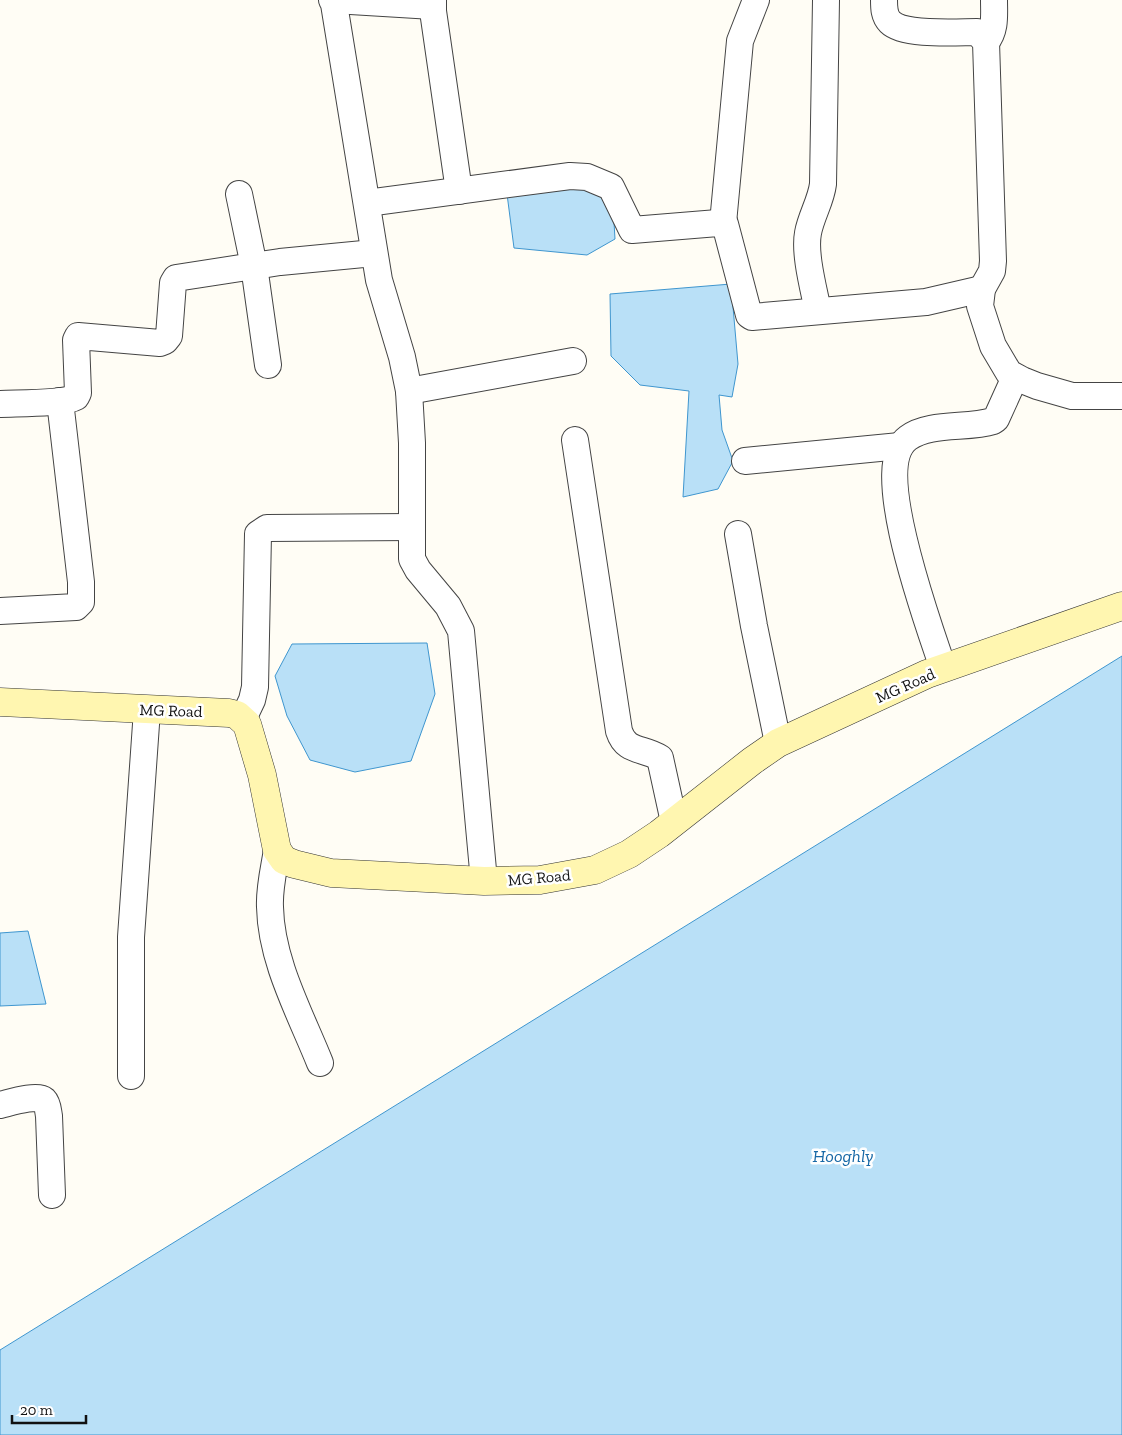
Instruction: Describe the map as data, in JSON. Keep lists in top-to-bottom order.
{
  "streets": {
    "street": ["MG Road"]
  },
  "water": ["Hooghly"],
  "scale_bar": "20 m"
}
